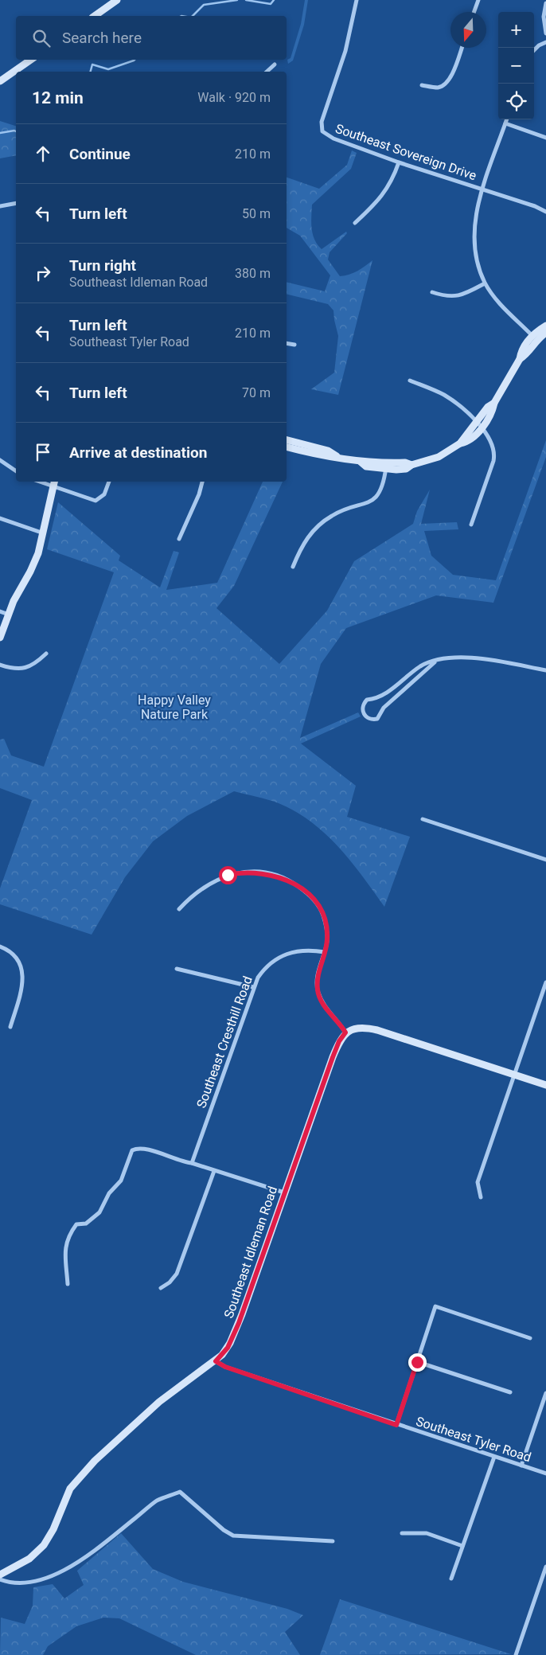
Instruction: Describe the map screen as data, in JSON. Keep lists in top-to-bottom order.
{
  "streets": {
    "main road": ["Southeast Idleman Road"],
    "street": ["Southeast Sovereign Drive", "Southeast Cresthill Road", "Southeast Tyler Road"]
  },
  "crossings": [
    ["Southeast Idleman Road", "Southeast Tyler Road"]
  ],
  "parks": ["Happy Valley Nature Park"],
  "north": "bottom",
  "page": {
    "map_buttons": ["+", "−"],
    "search": "Search here",
    "heading": ["12 min", "Walk · 920 m"],
    "list": [
      ["Continue", "210 m"],
      ["Turn left", "50 m"],
      ["Turn right", "Southeast Idleman Road", "380 m"],
      ["Turn left", "Southeast Tyler Road", "210 m"],
      ["Turn left", "70 m"],
      "Arrive at destination"
    ]
  }
}
